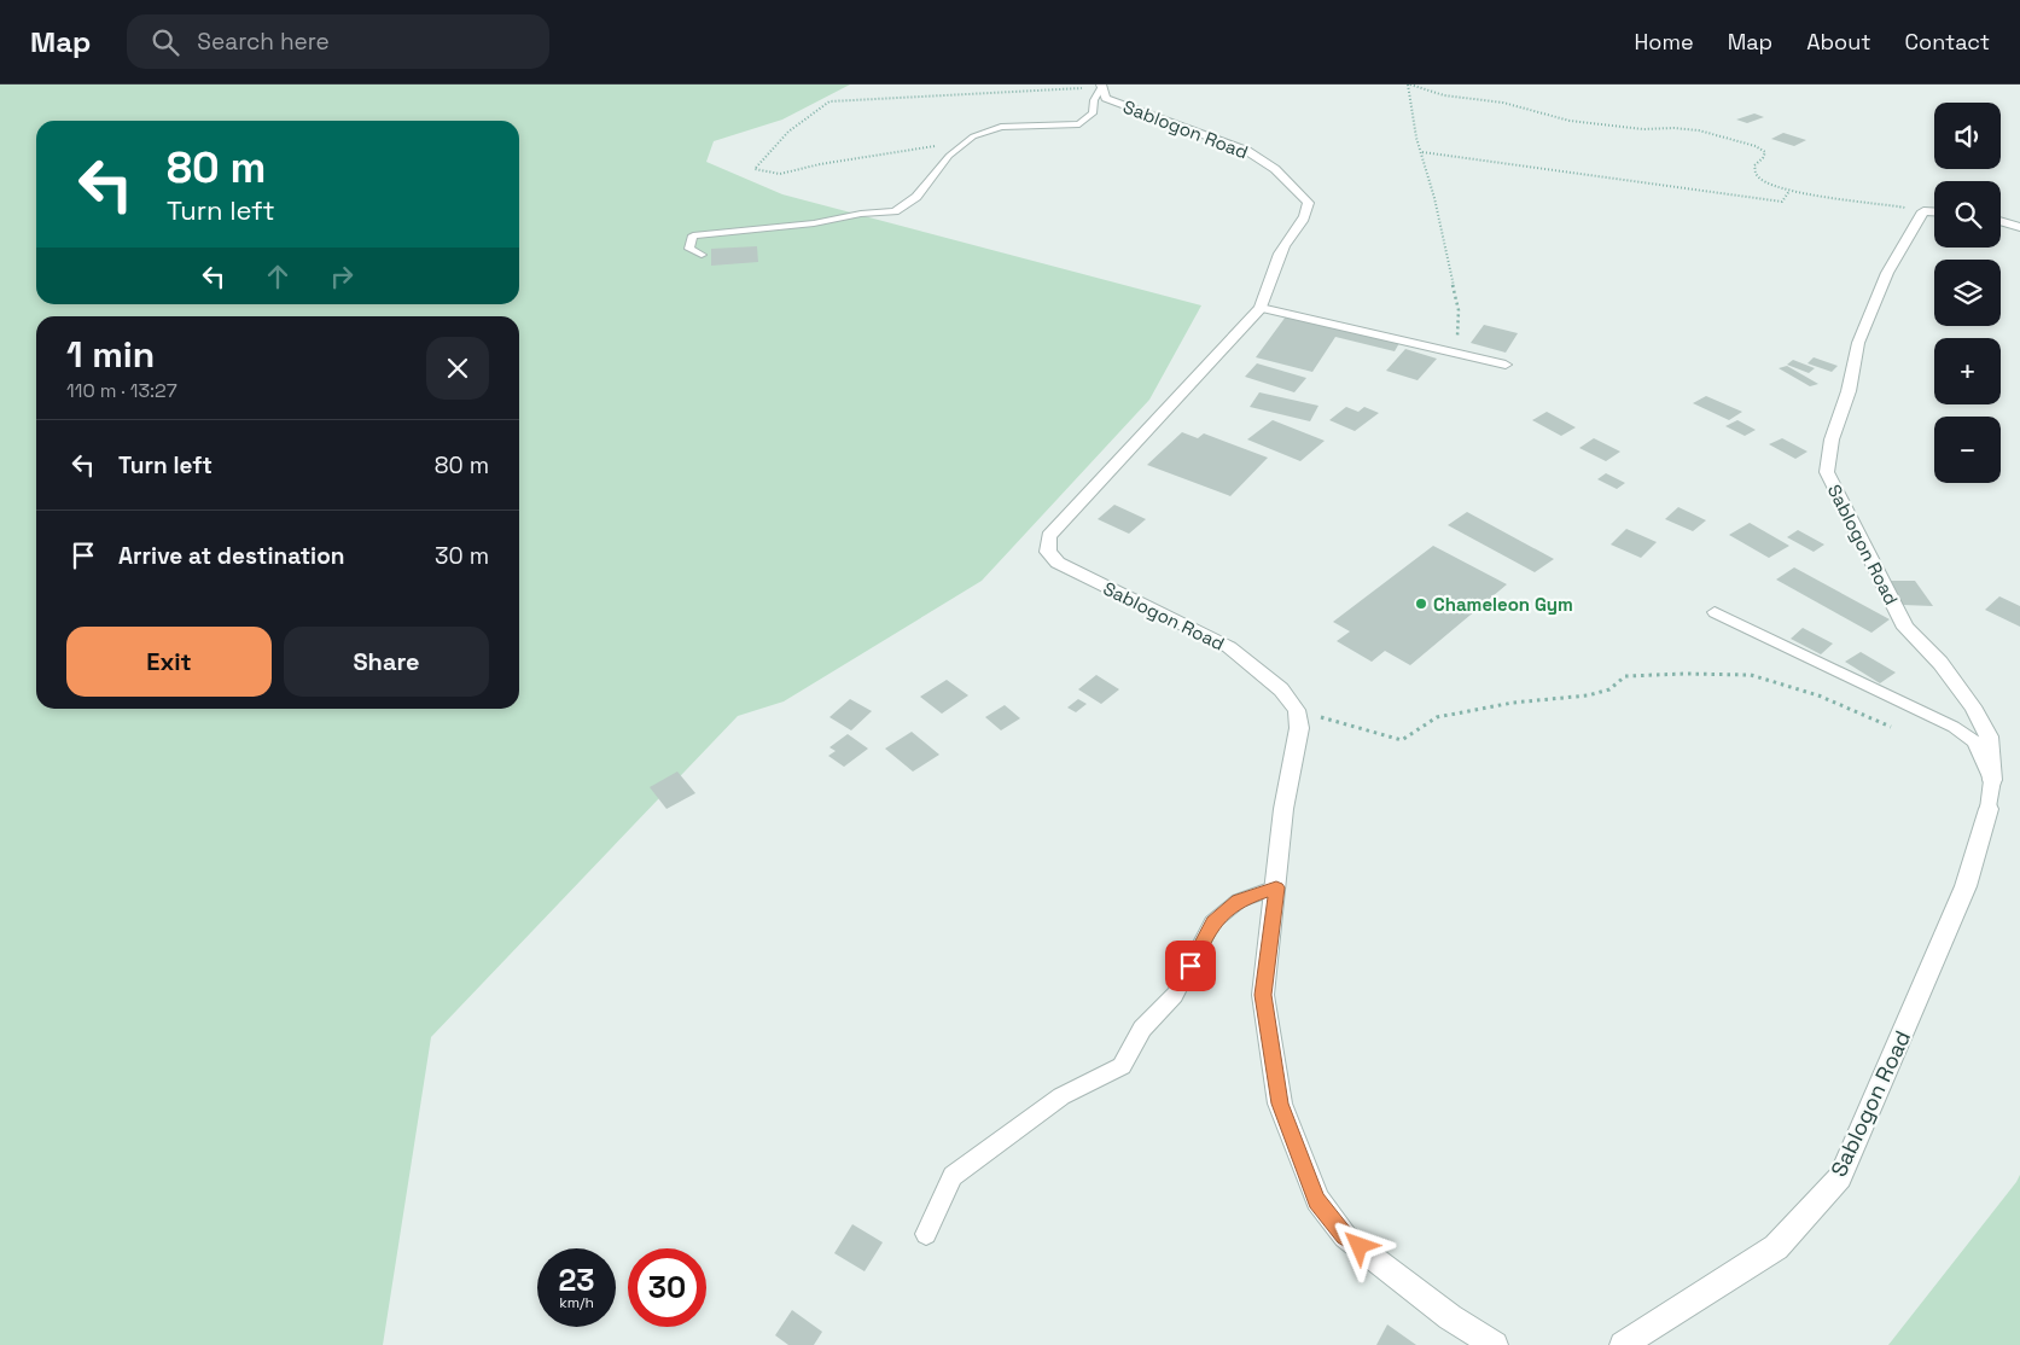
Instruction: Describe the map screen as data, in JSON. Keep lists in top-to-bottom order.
{
  "streets": {
    "street": ["Sablogon Road"]
  },
  "places": ["Chameleon Gym"],
  "page": {
    "header": "Map",
    "search": "Search here",
    "nav": [
      "Home",
      "Map",
      "About",
      "Contact"
    ],
    "map_buttons": ["+", "−"],
    "turn": ["80 m", "Turn left"],
    "heading": ["1 min", "110 m · 13:27"],
    "list": [
      {
        "name": "Turn left",
        "value": "80 m"
      },
      {
        "name": "Arrive at destination",
        "value": "30 m"
      }
    ],
    "buttons": ["Exit", "Share"],
    "speed": "23 km/h",
    "limit": "30"
  }
}
